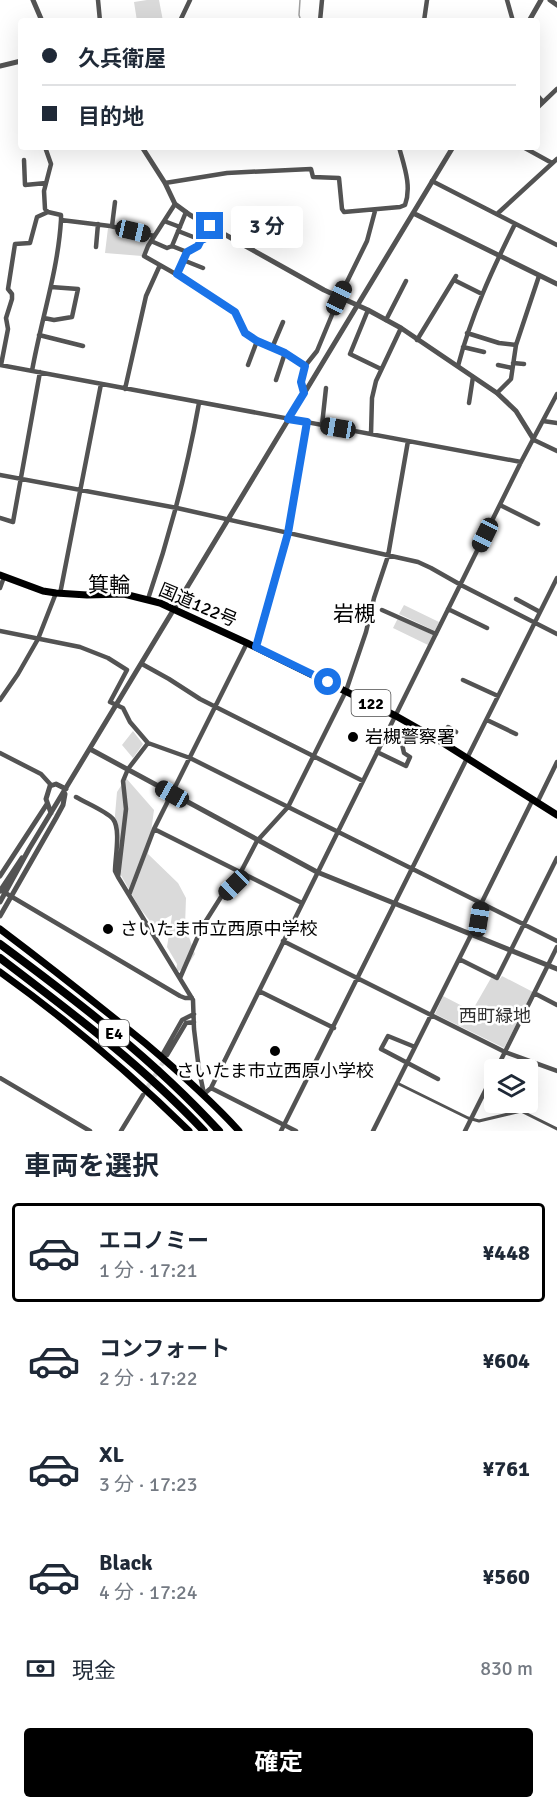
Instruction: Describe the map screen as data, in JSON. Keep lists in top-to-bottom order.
{
  "streets": {
    "highway": ["国道122号", "122", "E4"]
  },
  "districts": ["箕輪", "岩槻"],
  "parks": ["西町緑地"],
  "places": ["岩槻警察署", "さいたま市立西原中学校", "さいたま市立西原小学校"],
  "page": {
    "banner": ["久兵衛屋", "目的地"],
    "bubble": "3 分",
    "heading": "車両を選択",
    "list": [
      {
        "name": "エコノミー",
        "note": "1 分 · 17:21",
        "value": "¥448"
      },
      {
        "name": "コンフォート",
        "note": "2 分 · 17:22",
        "value": "¥604"
      },
      {
        "name": "XL",
        "note": "3 分 · 17:23",
        "value": "¥761"
      },
      {
        "name": "Black",
        "note": "4 分 · 17:24",
        "value": "¥560"
      }
    ],
    "pay": ["現金", "830 m"],
    "buttons": "確定"
  }
}
